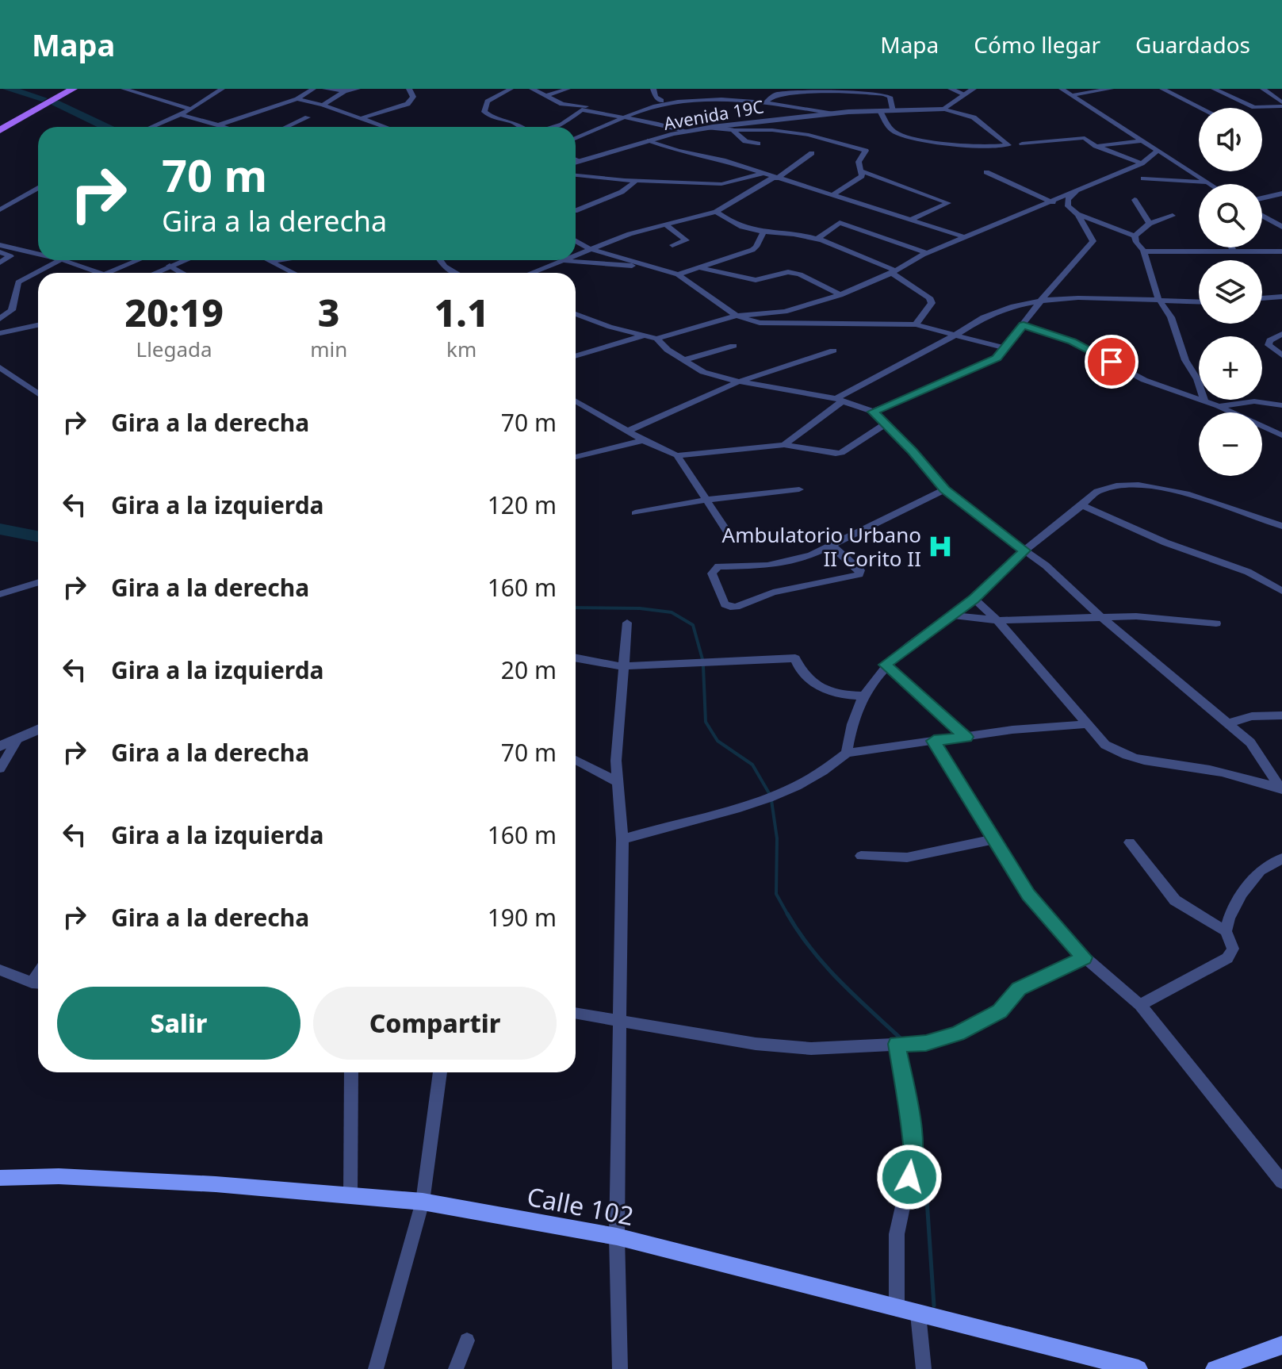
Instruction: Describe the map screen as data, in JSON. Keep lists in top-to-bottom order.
{
  "streets": {
    "main road": ["Calle 102"],
    "street": ["Avenida 19C"]
  },
  "places": {
    "hospital": ["Ambulatorio Urbano II Corito II"]
  },
  "page": {
    "header": "Mapa",
    "nav": ["Mapa", "Cómo llegar", "Guardados"],
    "map_buttons": ["+", "−"],
    "turn": ["70 m", "Gira a la derecha"],
    "eta": [
      "20:19",
      "Llegada",
      "3",
      "min",
      "1.1",
      "km"
    ],
    "list": [
      {
        "name": "Gira a la derecha",
        "value": "70 m"
      },
      {
        "name": "Gira a la izquierda",
        "value": "120 m"
      },
      {
        "name": "Gira a la derecha",
        "value": "160 m"
      },
      {
        "name": "Gira a la izquierda",
        "value": "20 m"
      },
      {
        "name": "Gira a la derecha",
        "value": "70 m"
      },
      {
        "name": "Gira a la izquierda",
        "value": "160 m"
      },
      {
        "name": "Gira a la derecha",
        "value": "190 m"
      }
    ],
    "buttons": ["Salir", "Compartir"]
  }
}
